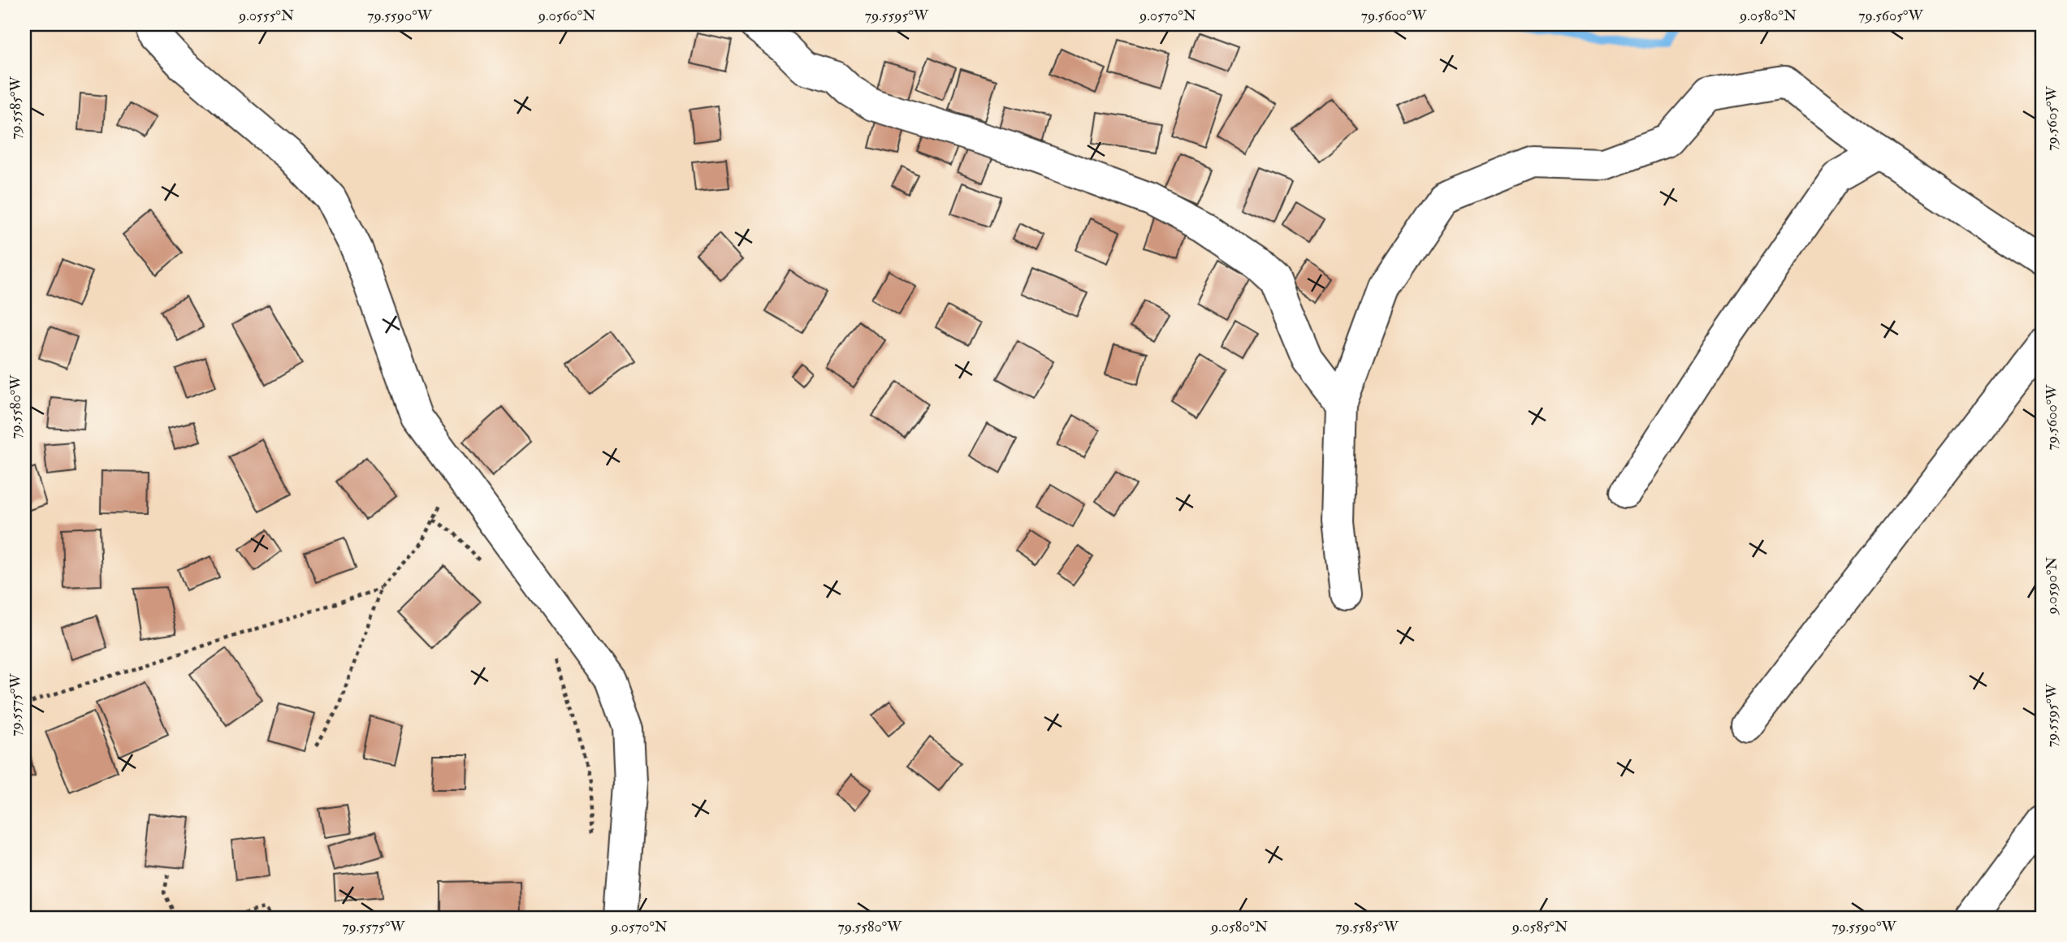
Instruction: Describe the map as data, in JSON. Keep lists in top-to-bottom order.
{
  "coordinates": [
    "9.0555°N",
    "79.5590°W",
    "9.0560°N",
    "79.5595°W",
    "9.0570°N",
    "79.5600°W",
    "9.0580°N",
    "79.5605°W",
    "79.5585°W",
    "79.5580°W",
    "9.0590°N",
    "79.5575°W",
    "9.0585°N"
  ]
}
